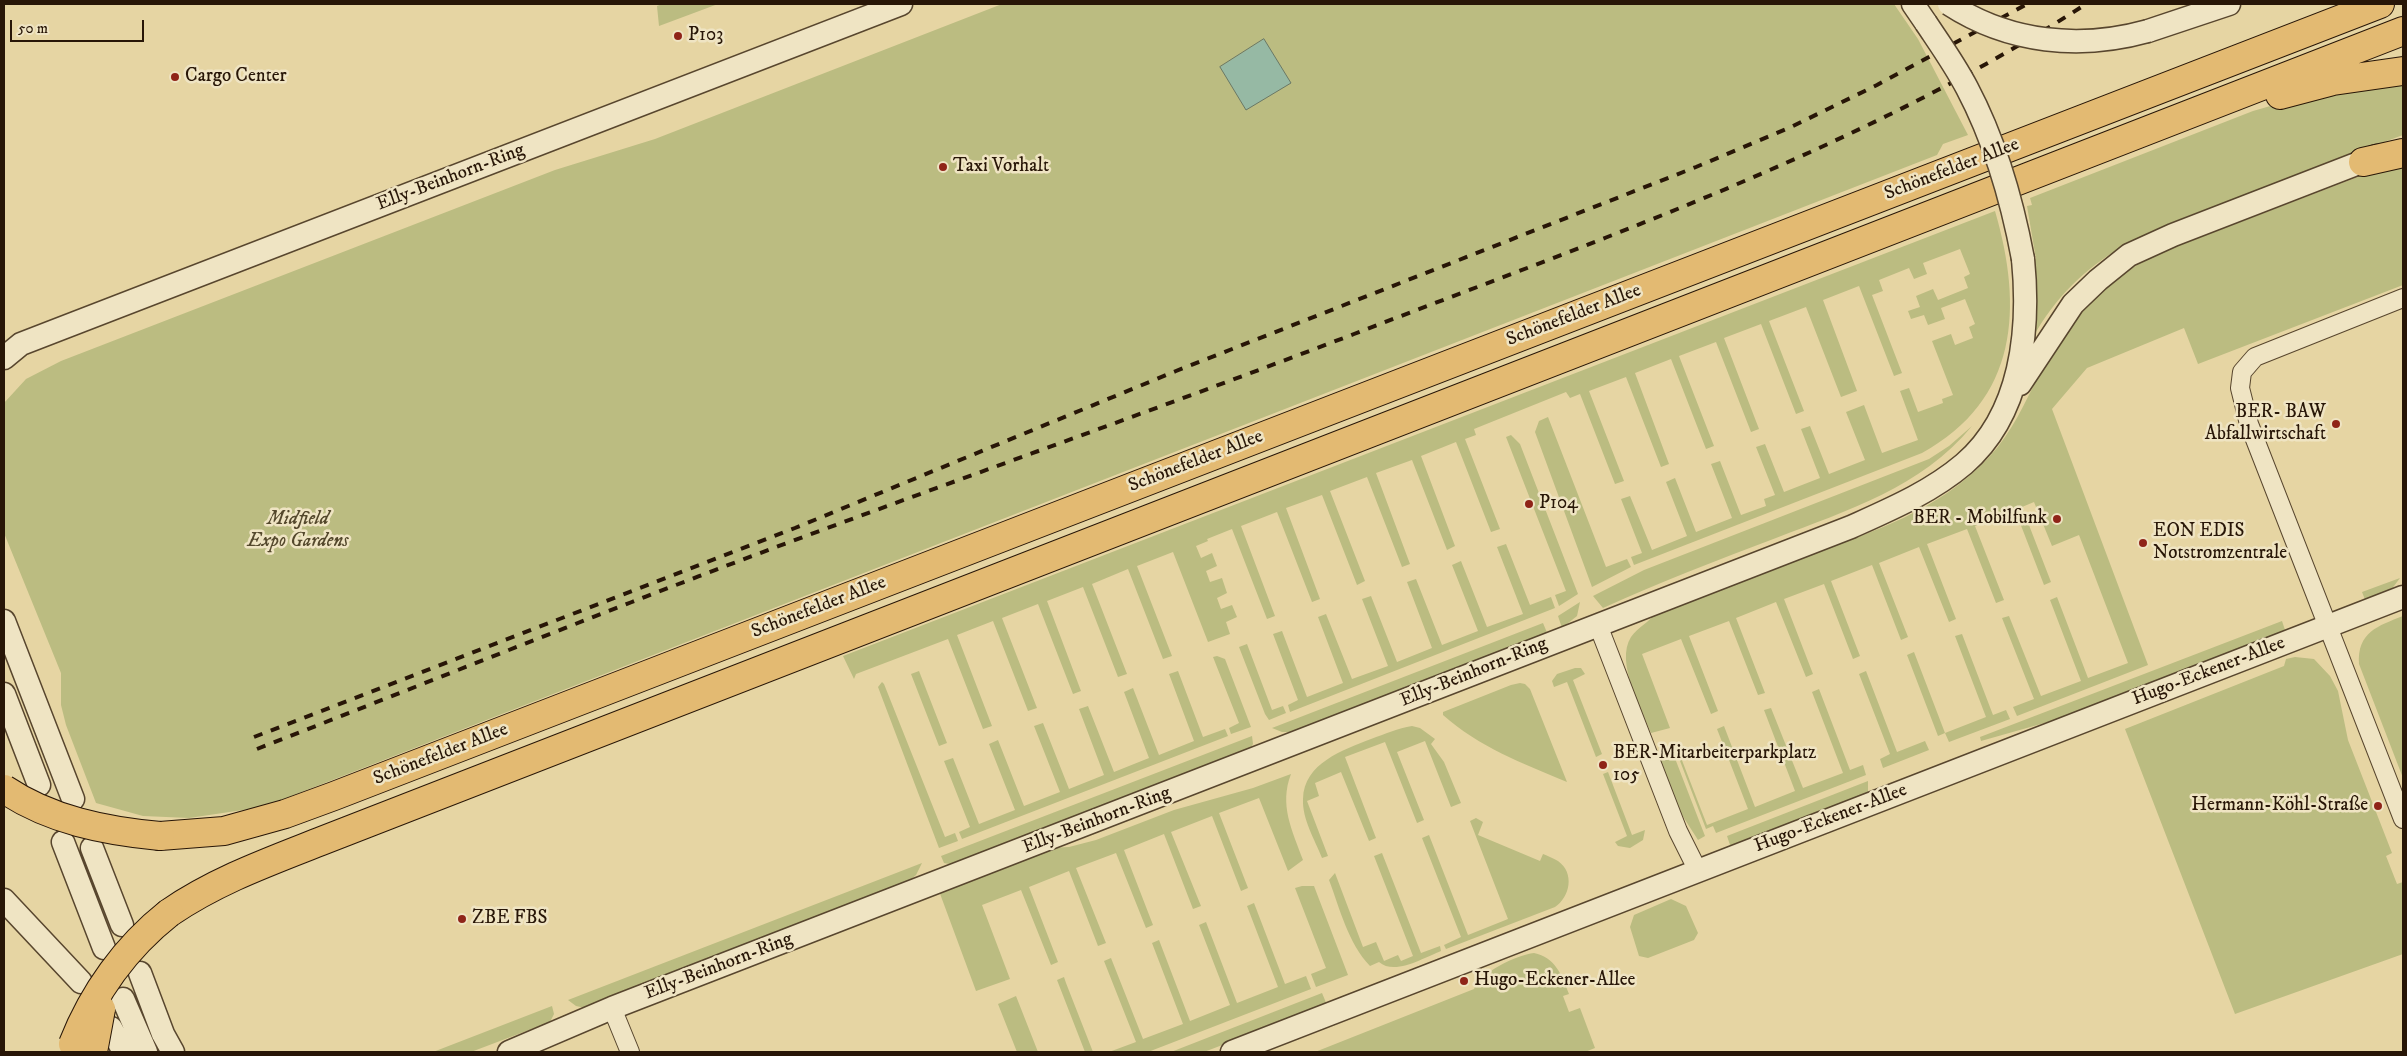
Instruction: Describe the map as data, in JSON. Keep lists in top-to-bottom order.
{
  "streets": {
    "highway": ["Schönefelder Allee"],
    "street": ["Elly-Beinhorn-Ring", "Hugo-Eckener-Allee"]
  },
  "parks": ["Midfield Expo Gardens"],
  "places": [
    "P103",
    "Cargo Center",
    "Taxi Vorhalt",
    "BER- BAW Abfallwirtschaft",
    "P104",
    "BER - Mobilfunk",
    "EON EDIS Notstromzentrale",
    "BER-Mitarbeiterparkplatz 105",
    "Hermann-Köhl-Straße",
    "ZBE FBS",
    "Hugo-Eckener-Allee"
  ],
  "scale_bar": "50 m"
}
